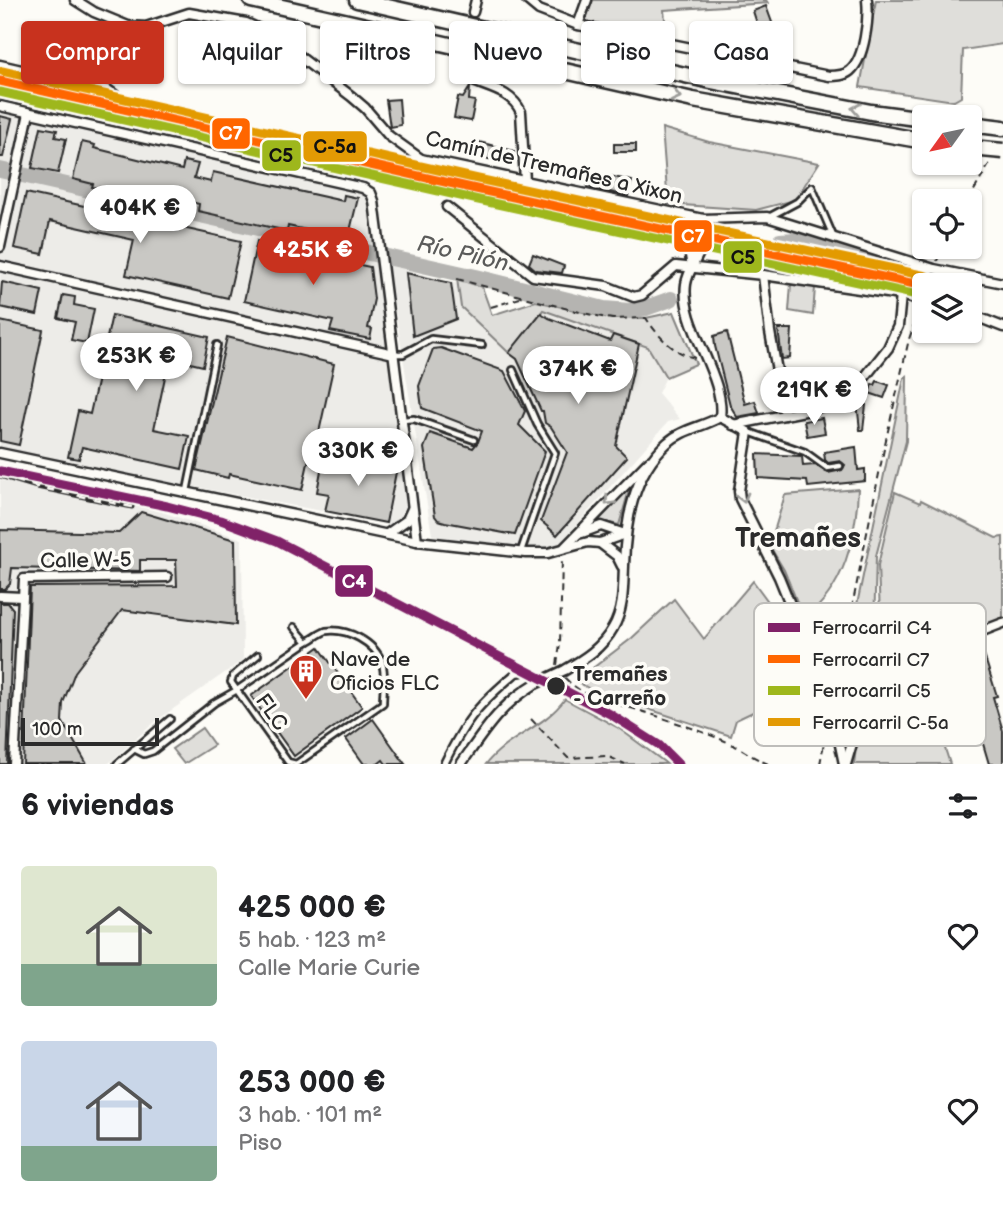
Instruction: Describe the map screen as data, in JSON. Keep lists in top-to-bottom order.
{
  "streets": {
    "street": ["Camín de Tremañes a Xixon", "Calle W-5"],
    "lane": ["FLC"]
  },
  "districts": ["Tremañes"],
  "water": ["Río Pilón"],
  "places": {
    "other": ["Tremañes - Carreño"],
    "building": ["Nave de Oficios FLC"]
  },
  "lines": [
    "rail line C-5a",
    "rail line C7",
    "rail line C5",
    "rail line C4"
  ],
  "legend": [
    "Ferrocarril C4",
    "Ferrocarril C7",
    "Ferrocarril C5",
    "Ferrocarril C-5a"
  ],
  "scale_bar": "100 m",
  "north": "bottom left",
  "page": {
    "chip": [
      "Comprar",
      "Alquilar",
      "Filtros",
      "Nuevo",
      "Piso",
      "Casa"
    ],
    "price": [
      "404K €",
      "425K €",
      "253K €",
      "374K €",
      "219K €",
      "330K €"
    ],
    "scale": "100 m",
    "heading": "6 viviendas",
    "list": [
      {
        "name": "425 000 €",
        "note": "5 hab. · 123 m² · Calle Marie Curie"
      },
      {
        "name": "253 000 €",
        "note": "3 hab. · 101 m² · Piso"
      }
    ]
  }
}
